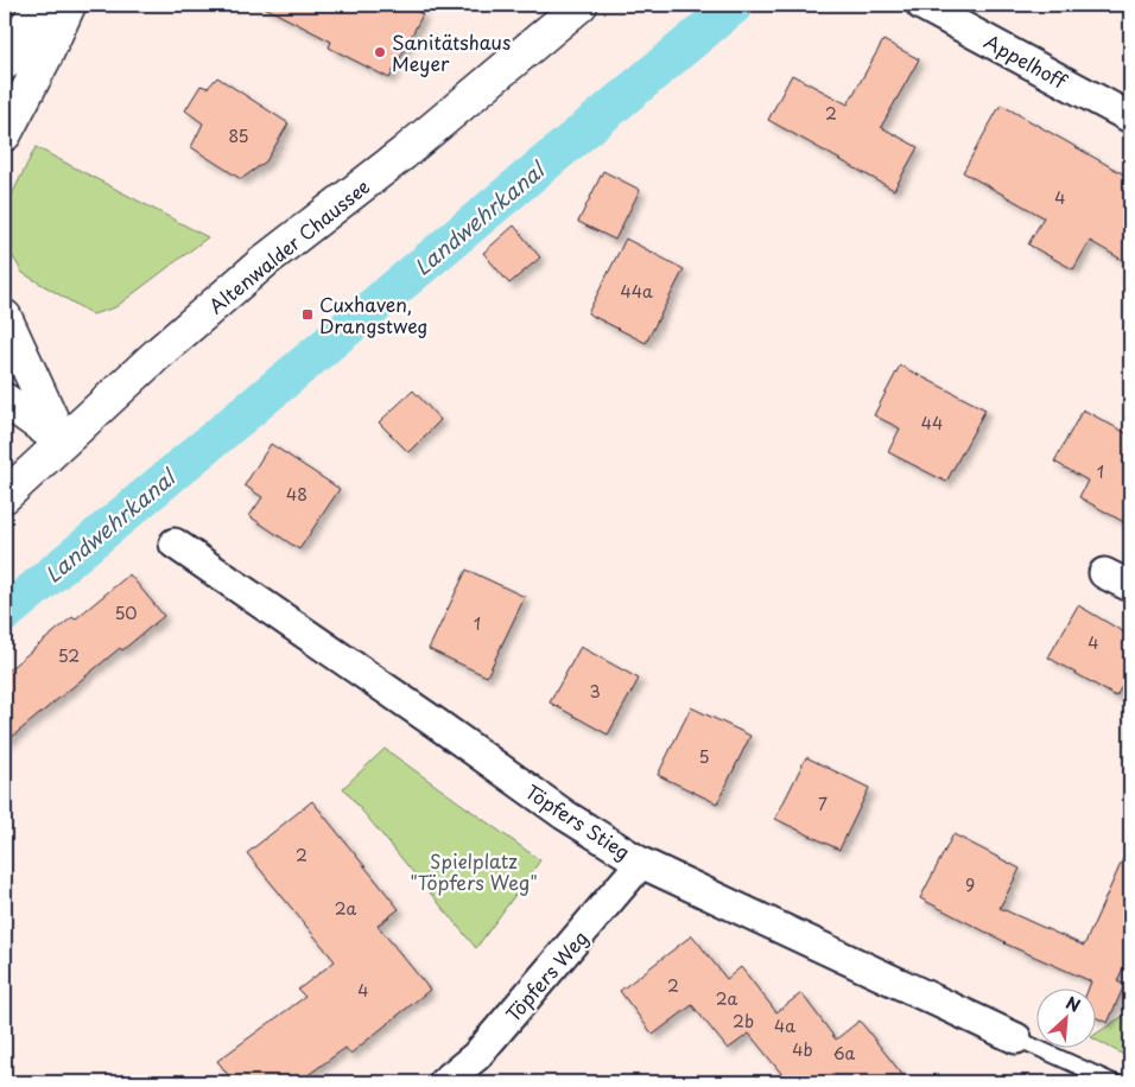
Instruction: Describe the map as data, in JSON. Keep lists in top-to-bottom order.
{
  "streets": {
    "main road": ["Altenwalder Chaussee"],
    "street": ["Appelhoff", "Töpfers Stieg", "Töpfers Weg"]
  },
  "crossings": [
    ["Töpfers Stieg", "Töpfers Weg"]
  ],
  "water": ["Landwehrkanal"],
  "parks": ["Spielplatz \"Töpfers Weg\""],
  "places": {
    "other": ["Sanitätshaus Meyer"],
    "transit": ["Cuxhaven, Drangstweg"]
  },
  "house_numbers": [
    "2",
    "85",
    "4",
    "44a",
    "44",
    "1",
    "48",
    "50",
    "1",
    "4",
    "52",
    "3",
    "5",
    "7",
    "2",
    "9",
    "2a",
    "2",
    "4",
    "2a",
    "2b",
    "4a",
    "4b",
    "6a"
  ],
  "north": "top right"
}
